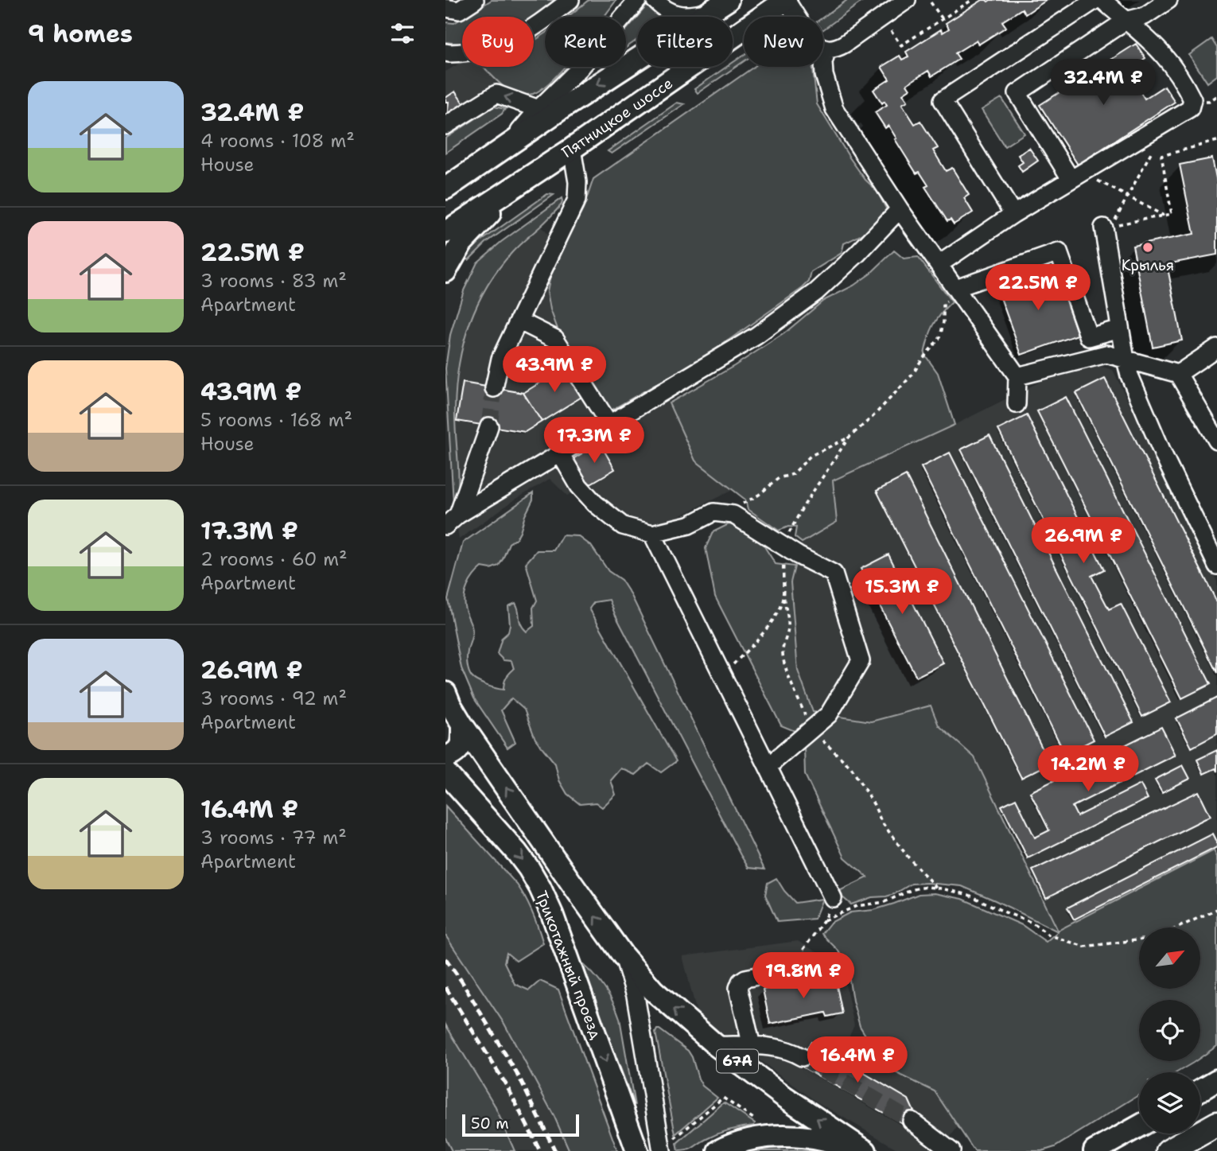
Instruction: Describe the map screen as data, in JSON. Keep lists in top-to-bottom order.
{
  "streets": {
    "main road": ["Пятницкое шоссе", "Трикотажный проезд", "67A"]
  },
  "places": ["Крылья"],
  "scale_bar": "50 m",
  "north": "top right",
  "page": {
    "heading": "9 homes",
    "chip": [
      "Buy",
      "Rent",
      "Filters",
      "New"
    ],
    "price": [
      "32.4M ₽",
      "22.5M ₽",
      "43.9M ₽",
      "17.3M ₽",
      "26.9M ₽",
      "15.3M ₽",
      "14.2M ₽",
      "19.8M ₽",
      "16.4M ₽"
    ],
    "list": [
      {
        "name": "32.4M ₽",
        "note": "4 rooms · 108 m² · House"
      },
      {
        "name": "22.5M ₽",
        "note": "3 rooms · 83 m² · Apartment"
      },
      {
        "name": "43.9M ₽",
        "note": "5 rooms · 168 m² · House"
      },
      {
        "name": "17.3M ₽",
        "note": "2 rooms · 60 m² · Apartment"
      },
      {
        "name": "26.9M ₽",
        "note": "3 rooms · 92 m² · Apartment"
      },
      {
        "name": "16.4M ₽",
        "note": "3 rooms · 77 m² · Apartment"
      }
    ],
    "scale": "50 m"
  }
}
